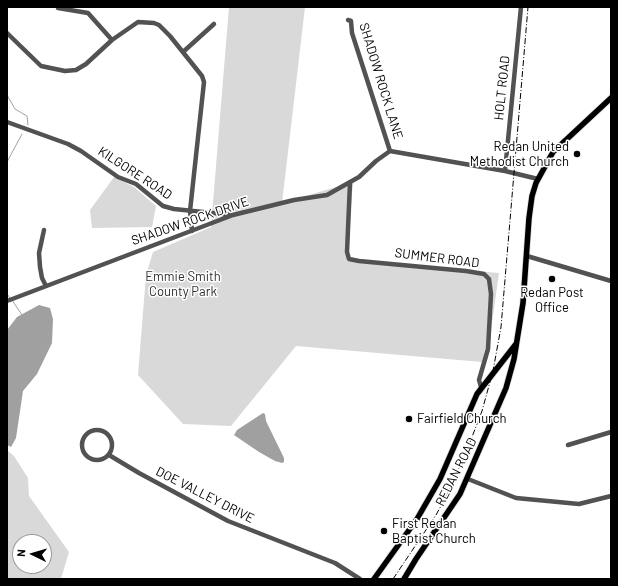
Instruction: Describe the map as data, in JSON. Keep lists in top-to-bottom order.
{
  "streets": {
    "main road": ["REDAN ROAD"],
    "street": [
      "SHADOW ROCK LANE",
      "HOLT ROAD",
      "KILGORE ROAD",
      "SHADOW ROCK DRIVE",
      "SUMMER ROAD",
      "DOE VALLEY DRIVE"
    ]
  },
  "crossings": [
    ["SHADOW ROCK LANE", "SHADOW ROCK DRIVE"],
    ["KILGORE ROAD", "SHADOW ROCK DRIVE"],
    ["SHADOW ROCK DRIVE", "SUMMER ROAD"]
  ],
  "parks": ["Emmie Smith County Park"],
  "places": [
    "Redan United Methodist Church",
    "Redan Post Office",
    "Fairfield Church",
    "First Redan Baptist Church"
  ],
  "north": "left"
}
